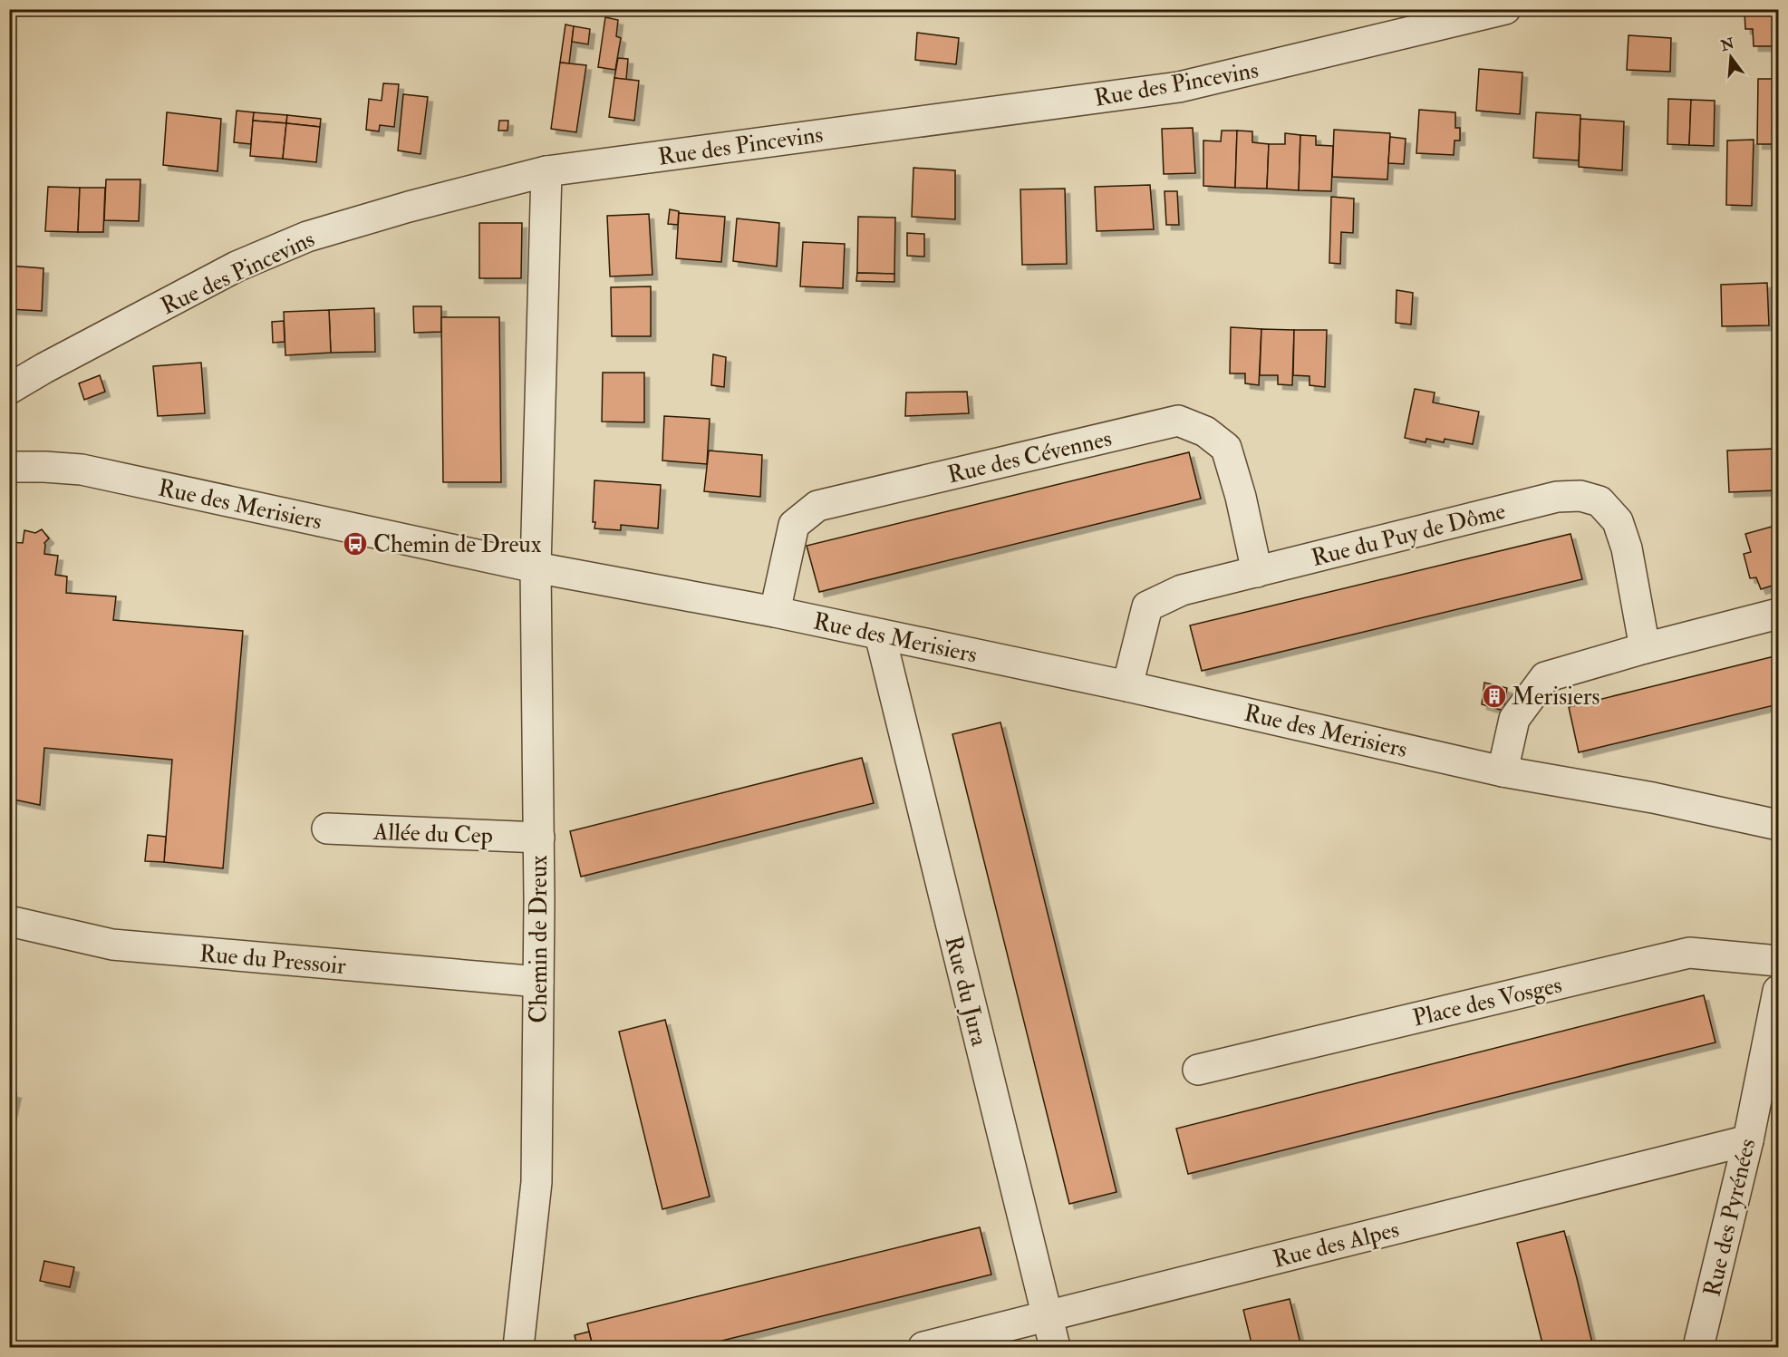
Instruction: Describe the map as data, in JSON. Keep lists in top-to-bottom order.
{
  "streets": {
    "street": [
      "Rue des Pincevins",
      "Rue des Cévennes",
      "Rue des Merisiers",
      "Rue du Puy de Dôme",
      "Allée du Cep",
      "Chemin de Dreux",
      "Rue du Pressoir",
      "Rue du Jura",
      "Place des Vosges",
      "Rue des Pyrénées",
      "Rue des Alpes"
    ]
  },
  "crossings": [
    ["Rue des Pincevins", "Chemin de Dreux"],
    ["Rue des Cévennes", "Rue des Merisiers"],
    ["Rue des Cévennes", "Rue du Puy de Dôme"],
    ["Rue des Merisiers", "Rue du Puy de Dôme"],
    ["Rue des Merisiers", "Chemin de Dreux"],
    ["Rue des Merisiers", "Rue du Jura"],
    ["Allée du Cep", "Chemin de Dreux"],
    ["Chemin de Dreux", "Rue du Pressoir"],
    ["Rue du Jura", "Rue des Alpes"],
    ["Rue des Pyrénées", "Rue des Alpes"]
  ],
  "places": {
    "bus stop": ["Chemin de Dreux"],
    "building": ["Merisiers"]
  },
  "north": "top"
}
